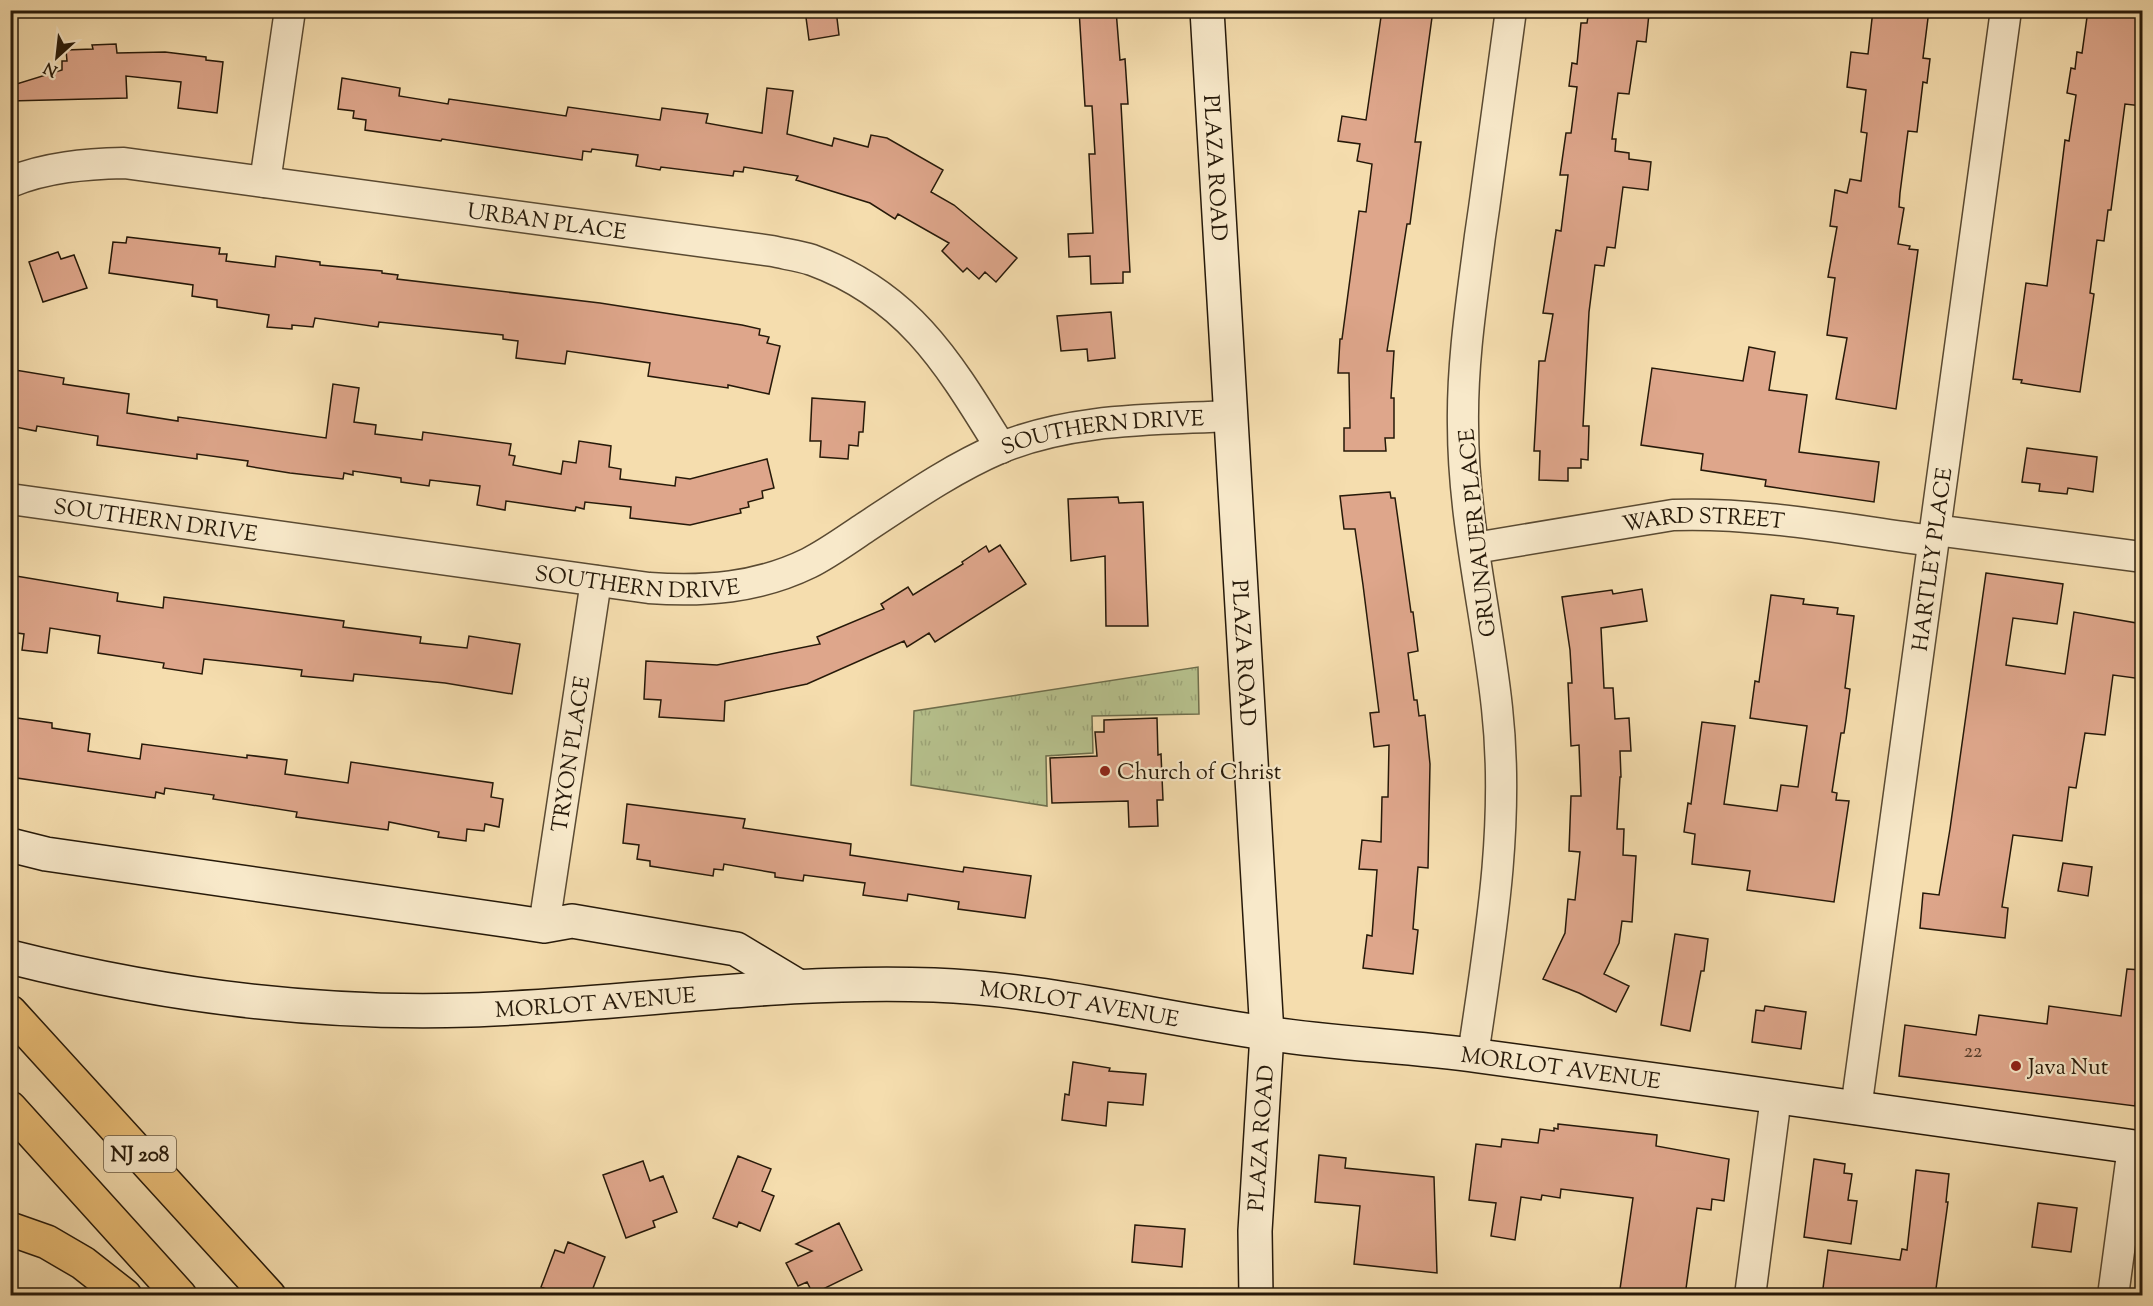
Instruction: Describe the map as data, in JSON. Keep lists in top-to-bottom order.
{
  "streets": {
    "highway": ["NJ 208"],
    "street": [
      "PLAZA ROAD",
      "URBAN PLACE",
      "SOUTHERN DRIVE",
      "WARD STREET",
      "GRUNAUER PLACE",
      "HARTLEY PLACE",
      "TRYON PLACE",
      "MORLOT AVENUE"
    ]
  },
  "crossings": [
    ["PLAZA ROAD", "SOUTHERN DRIVE"],
    ["PLAZA ROAD", "MORLOT AVENUE"],
    ["URBAN PLACE", "SOUTHERN DRIVE"],
    ["SOUTHERN DRIVE", "TRYON PLACE"],
    ["WARD STREET", "GRUNAUER PLACE"],
    ["WARD STREET", "HARTLEY PLACE"],
    ["GRUNAUER PLACE", "MORLOT AVENUE"],
    ["HARTLEY PLACE", "MORLOT AVENUE"]
  ],
  "places": ["Church of Christ", "Java Nut"],
  "house_numbers": ["22"],
  "north": "bottom left"
}
